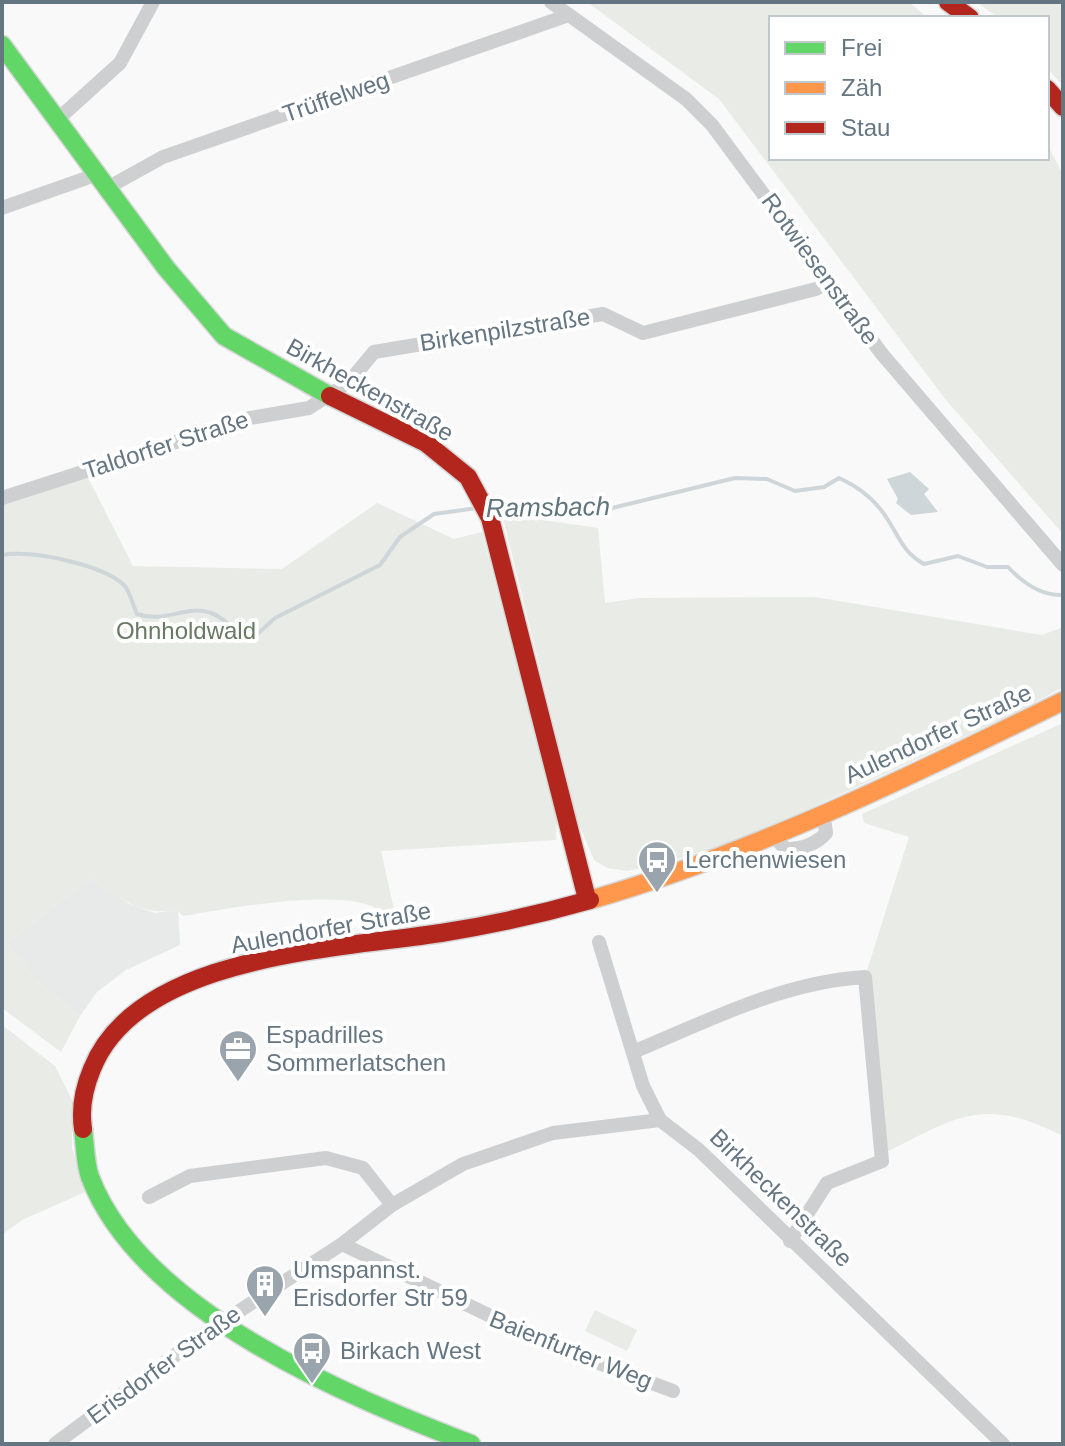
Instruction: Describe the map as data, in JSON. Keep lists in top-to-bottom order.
{
  "streets": {
    "main road": ["Birkheckenstraße", "Aulendorfer Straße"],
    "street": [
      "Trüffelweg",
      "Rotwiesenstraße",
      "Birkenpilzstraße",
      "Taldorfer Straße",
      "Baienfurter Weg",
      "Erisdorfer Straße"
    ]
  },
  "crossings": [
    ["Trüffelweg", "Rotwiesenstraße"],
    ["Trüffelweg", "Birkheckenstraße"],
    ["Rotwiesenstraße", "Birkenpilzstraße"],
    ["Birkenpilzstraße", "Birkheckenstraße"],
    ["Birkenpilzstraße", "Taldorfer Straße"],
    ["Birkheckenstraße", "Taldorfer Straße"],
    ["Birkheckenstraße", "Aulendorfer Straße"],
    ["Birkheckenstraße", "Erisdorfer Straße"],
    ["Aulendorfer Straße", "Erisdorfer Straße"],
    ["Baienfurter Weg", "Erisdorfer Straße"]
  ],
  "water": ["Ramsbach"],
  "parks": ["Ohnholdwald"],
  "places": {
    "bus stop": ["Lerchenwiesen", "Birkach West"],
    "office": ["Espadrilles Sommerlatschen"],
    "building": ["Umspannst. Erisdorfer Str 59"]
  },
  "legend": ["Frei", "Zäh", "Stau"]
}
